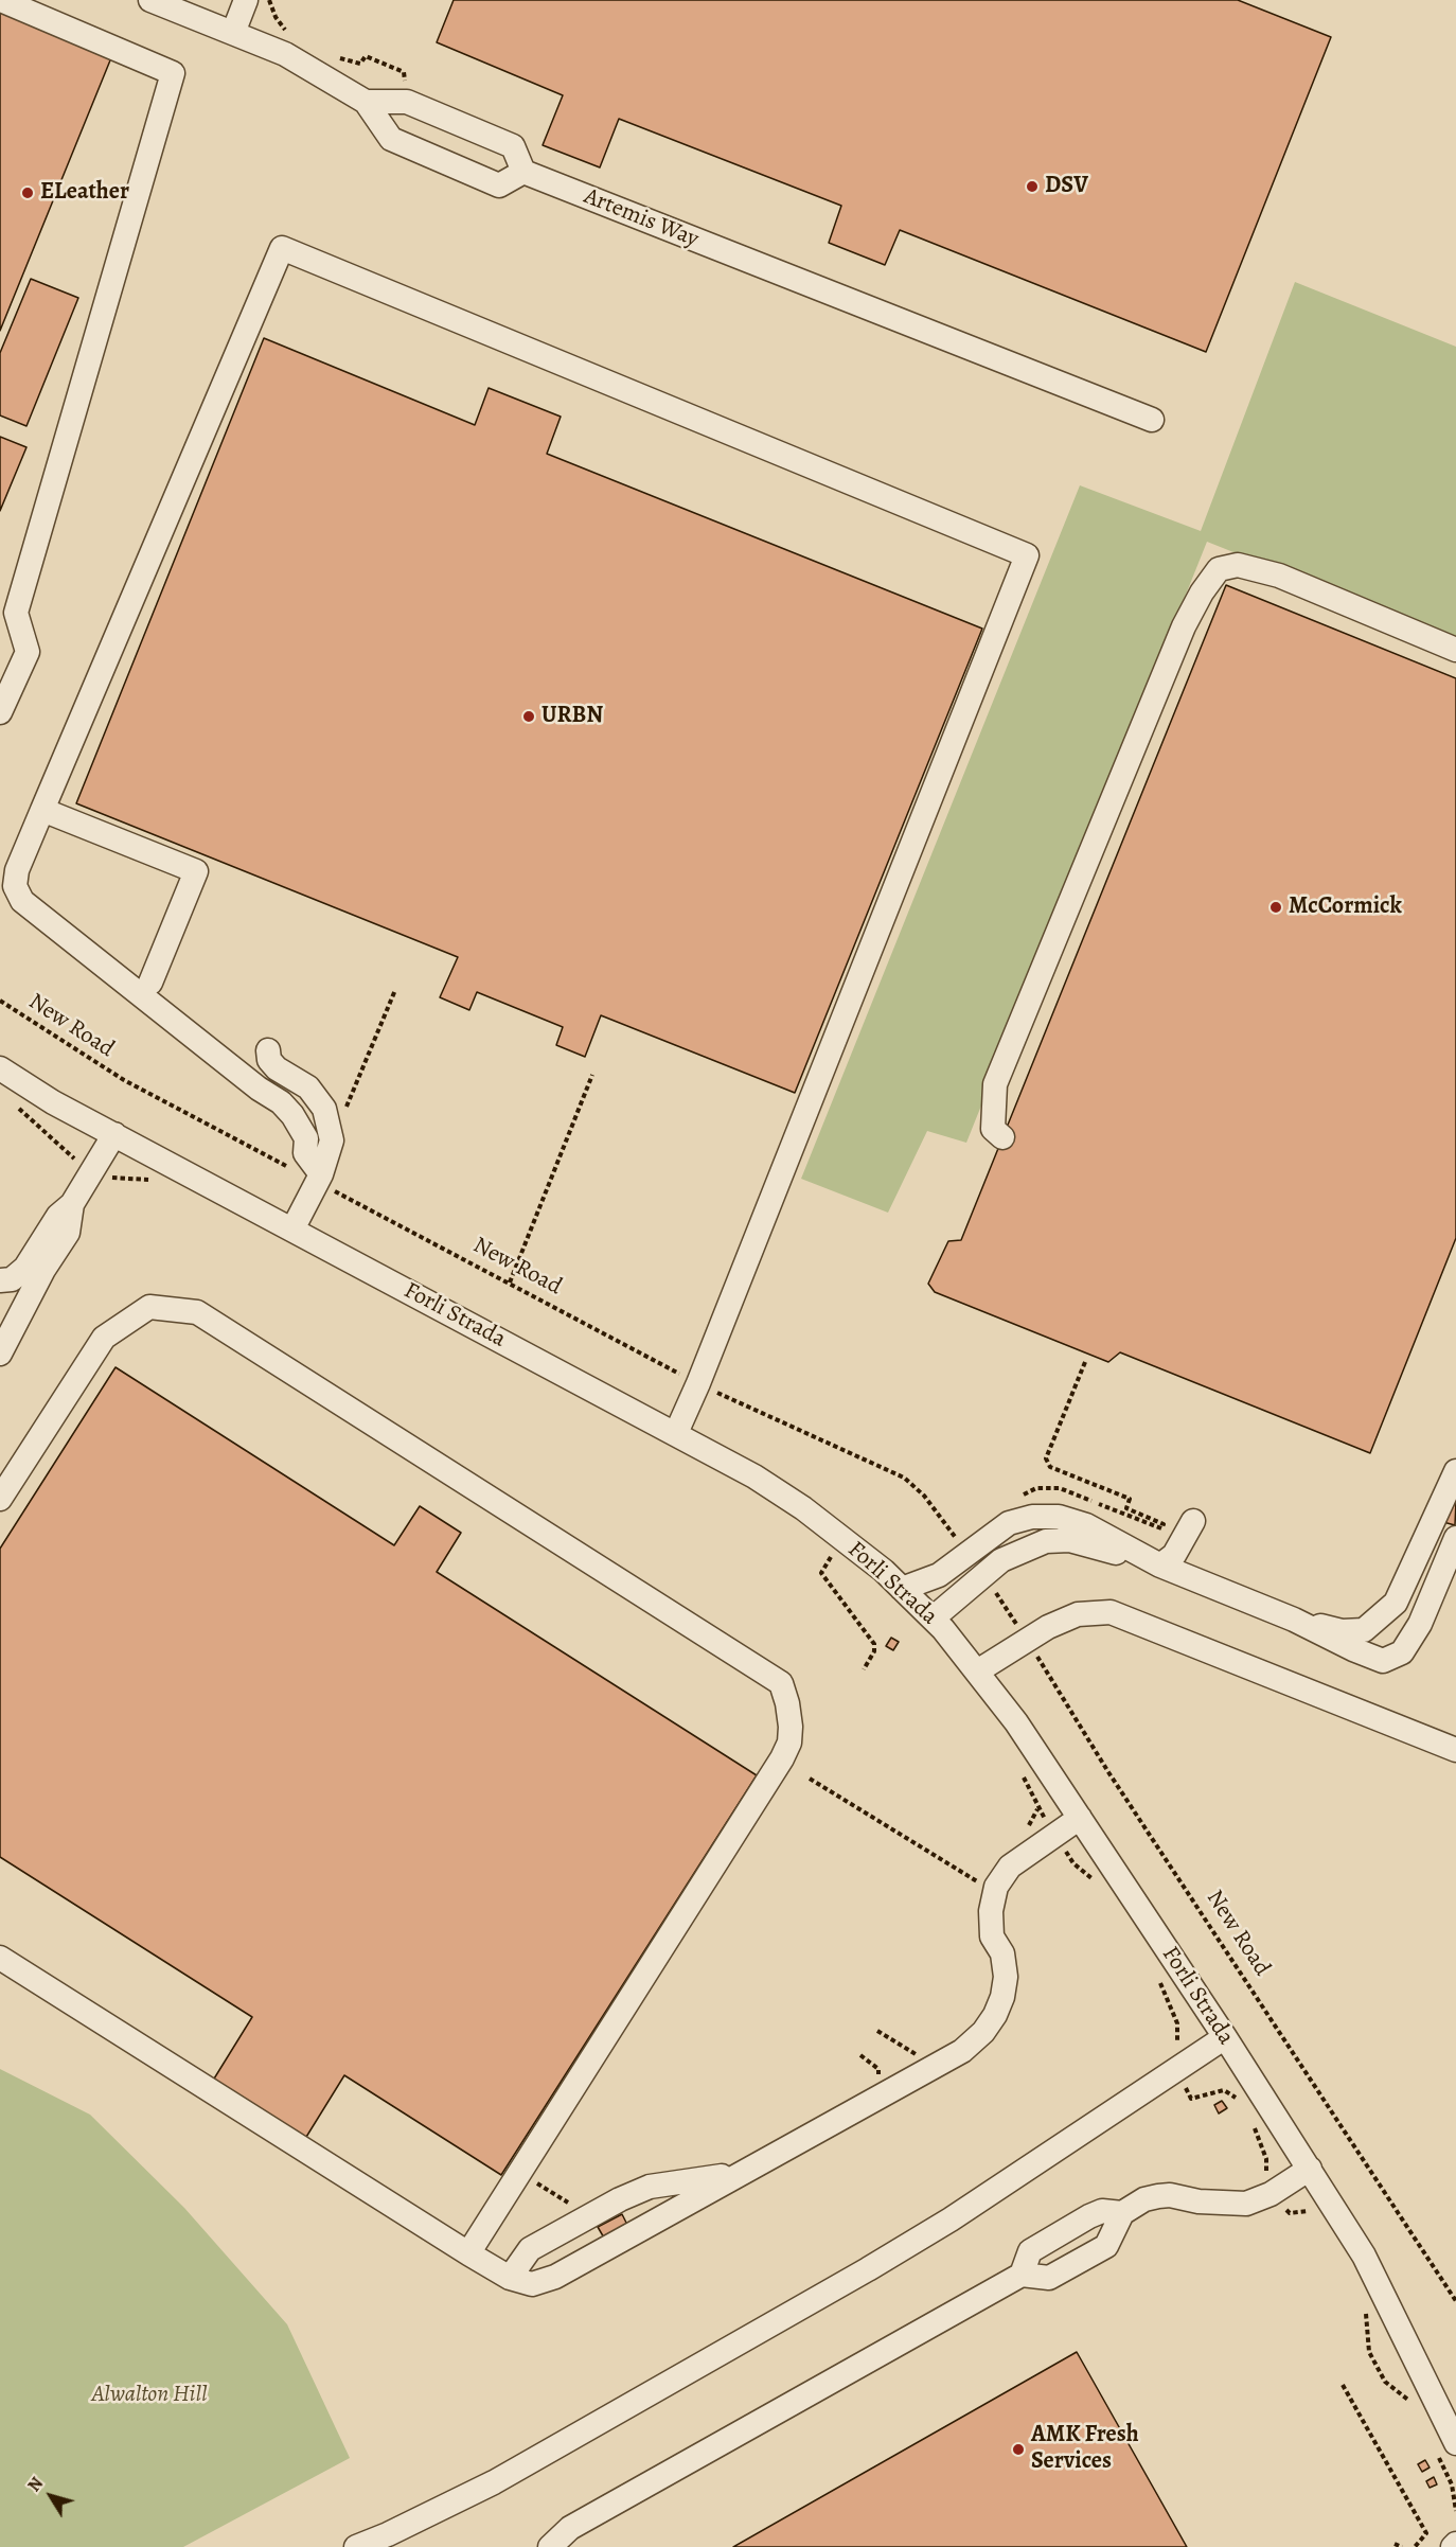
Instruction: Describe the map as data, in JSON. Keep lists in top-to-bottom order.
{
  "streets": {
    "street": ["Artemis Way", "Forli Strada"],
    "path": ["New Road"]
  },
  "parks": ["Alwalton Hill"],
  "places": [
    "DSV",
    "ELeather",
    "URBN",
    "McCormick",
    "AMK Fresh Services"
  ],
  "north": "top left"
}
